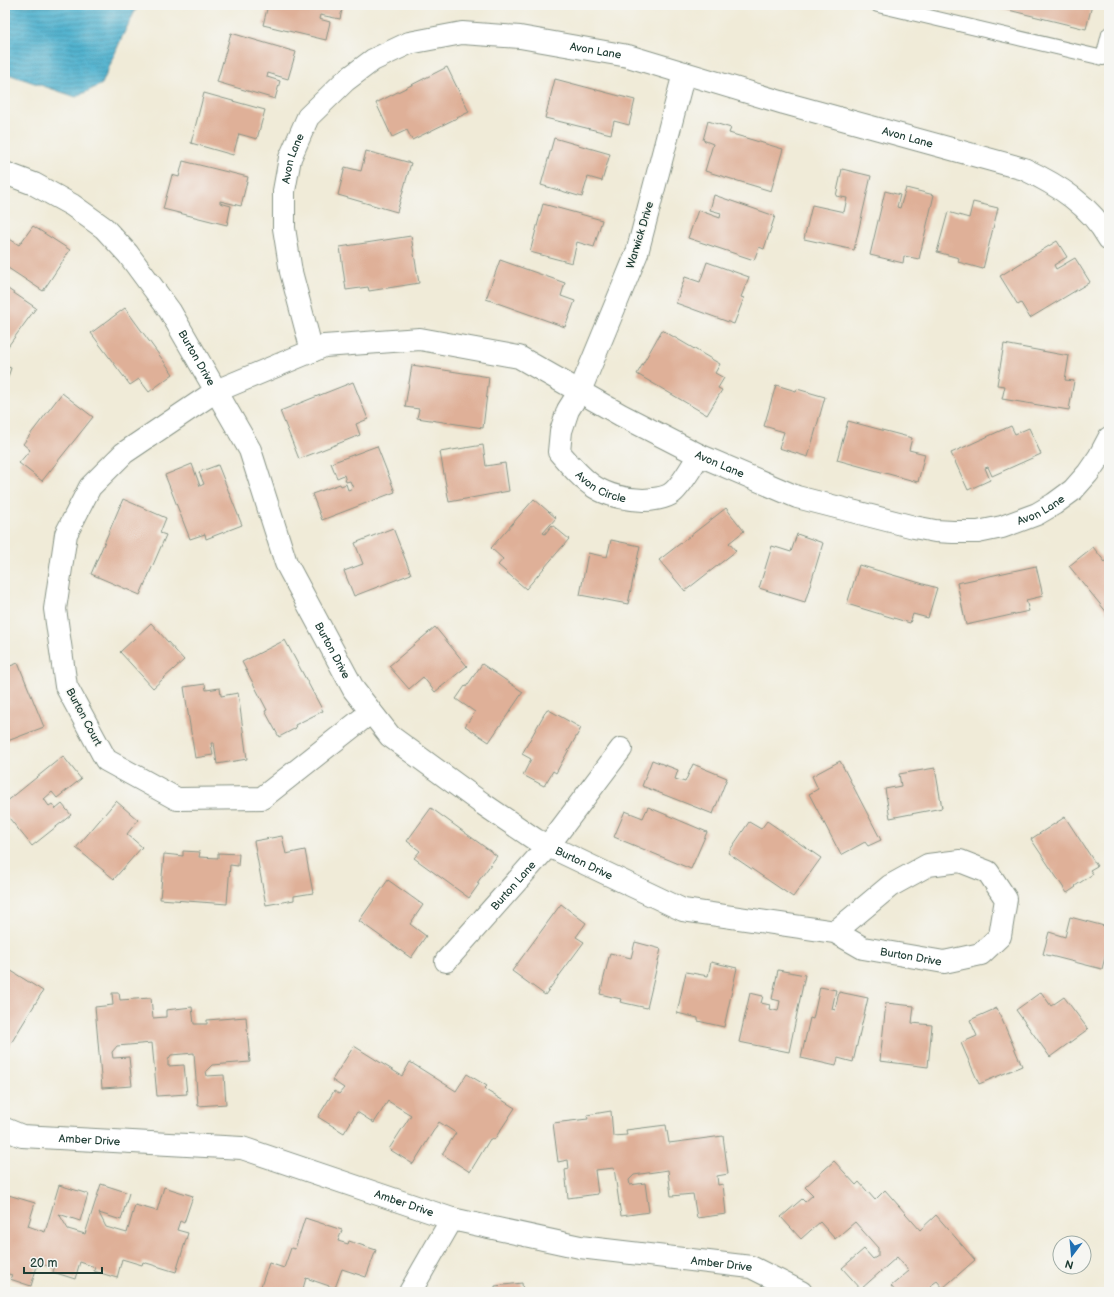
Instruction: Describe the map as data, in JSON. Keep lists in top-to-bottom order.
{
  "streets": {
    "street": [
      "Avon Lane",
      "Warwick Drive",
      "Burton Drive",
      "Avon Circle",
      "Burton Court",
      "Burton Lane",
      "Amber Drive"
    ]
  },
  "crossings": [
    ["Avon Lane", "Warwick Drive"],
    ["Avon Lane", "Burton Drive"],
    ["Avon Lane", "Avon Circle"],
    ["Avon Lane", "Burton Court"],
    ["Warwick Drive", "Avon Circle"],
    ["Burton Drive", "Burton Court"],
    ["Burton Drive", "Burton Lane"]
  ],
  "scale_bar": "20 m",
  "north": "bottom"
}
